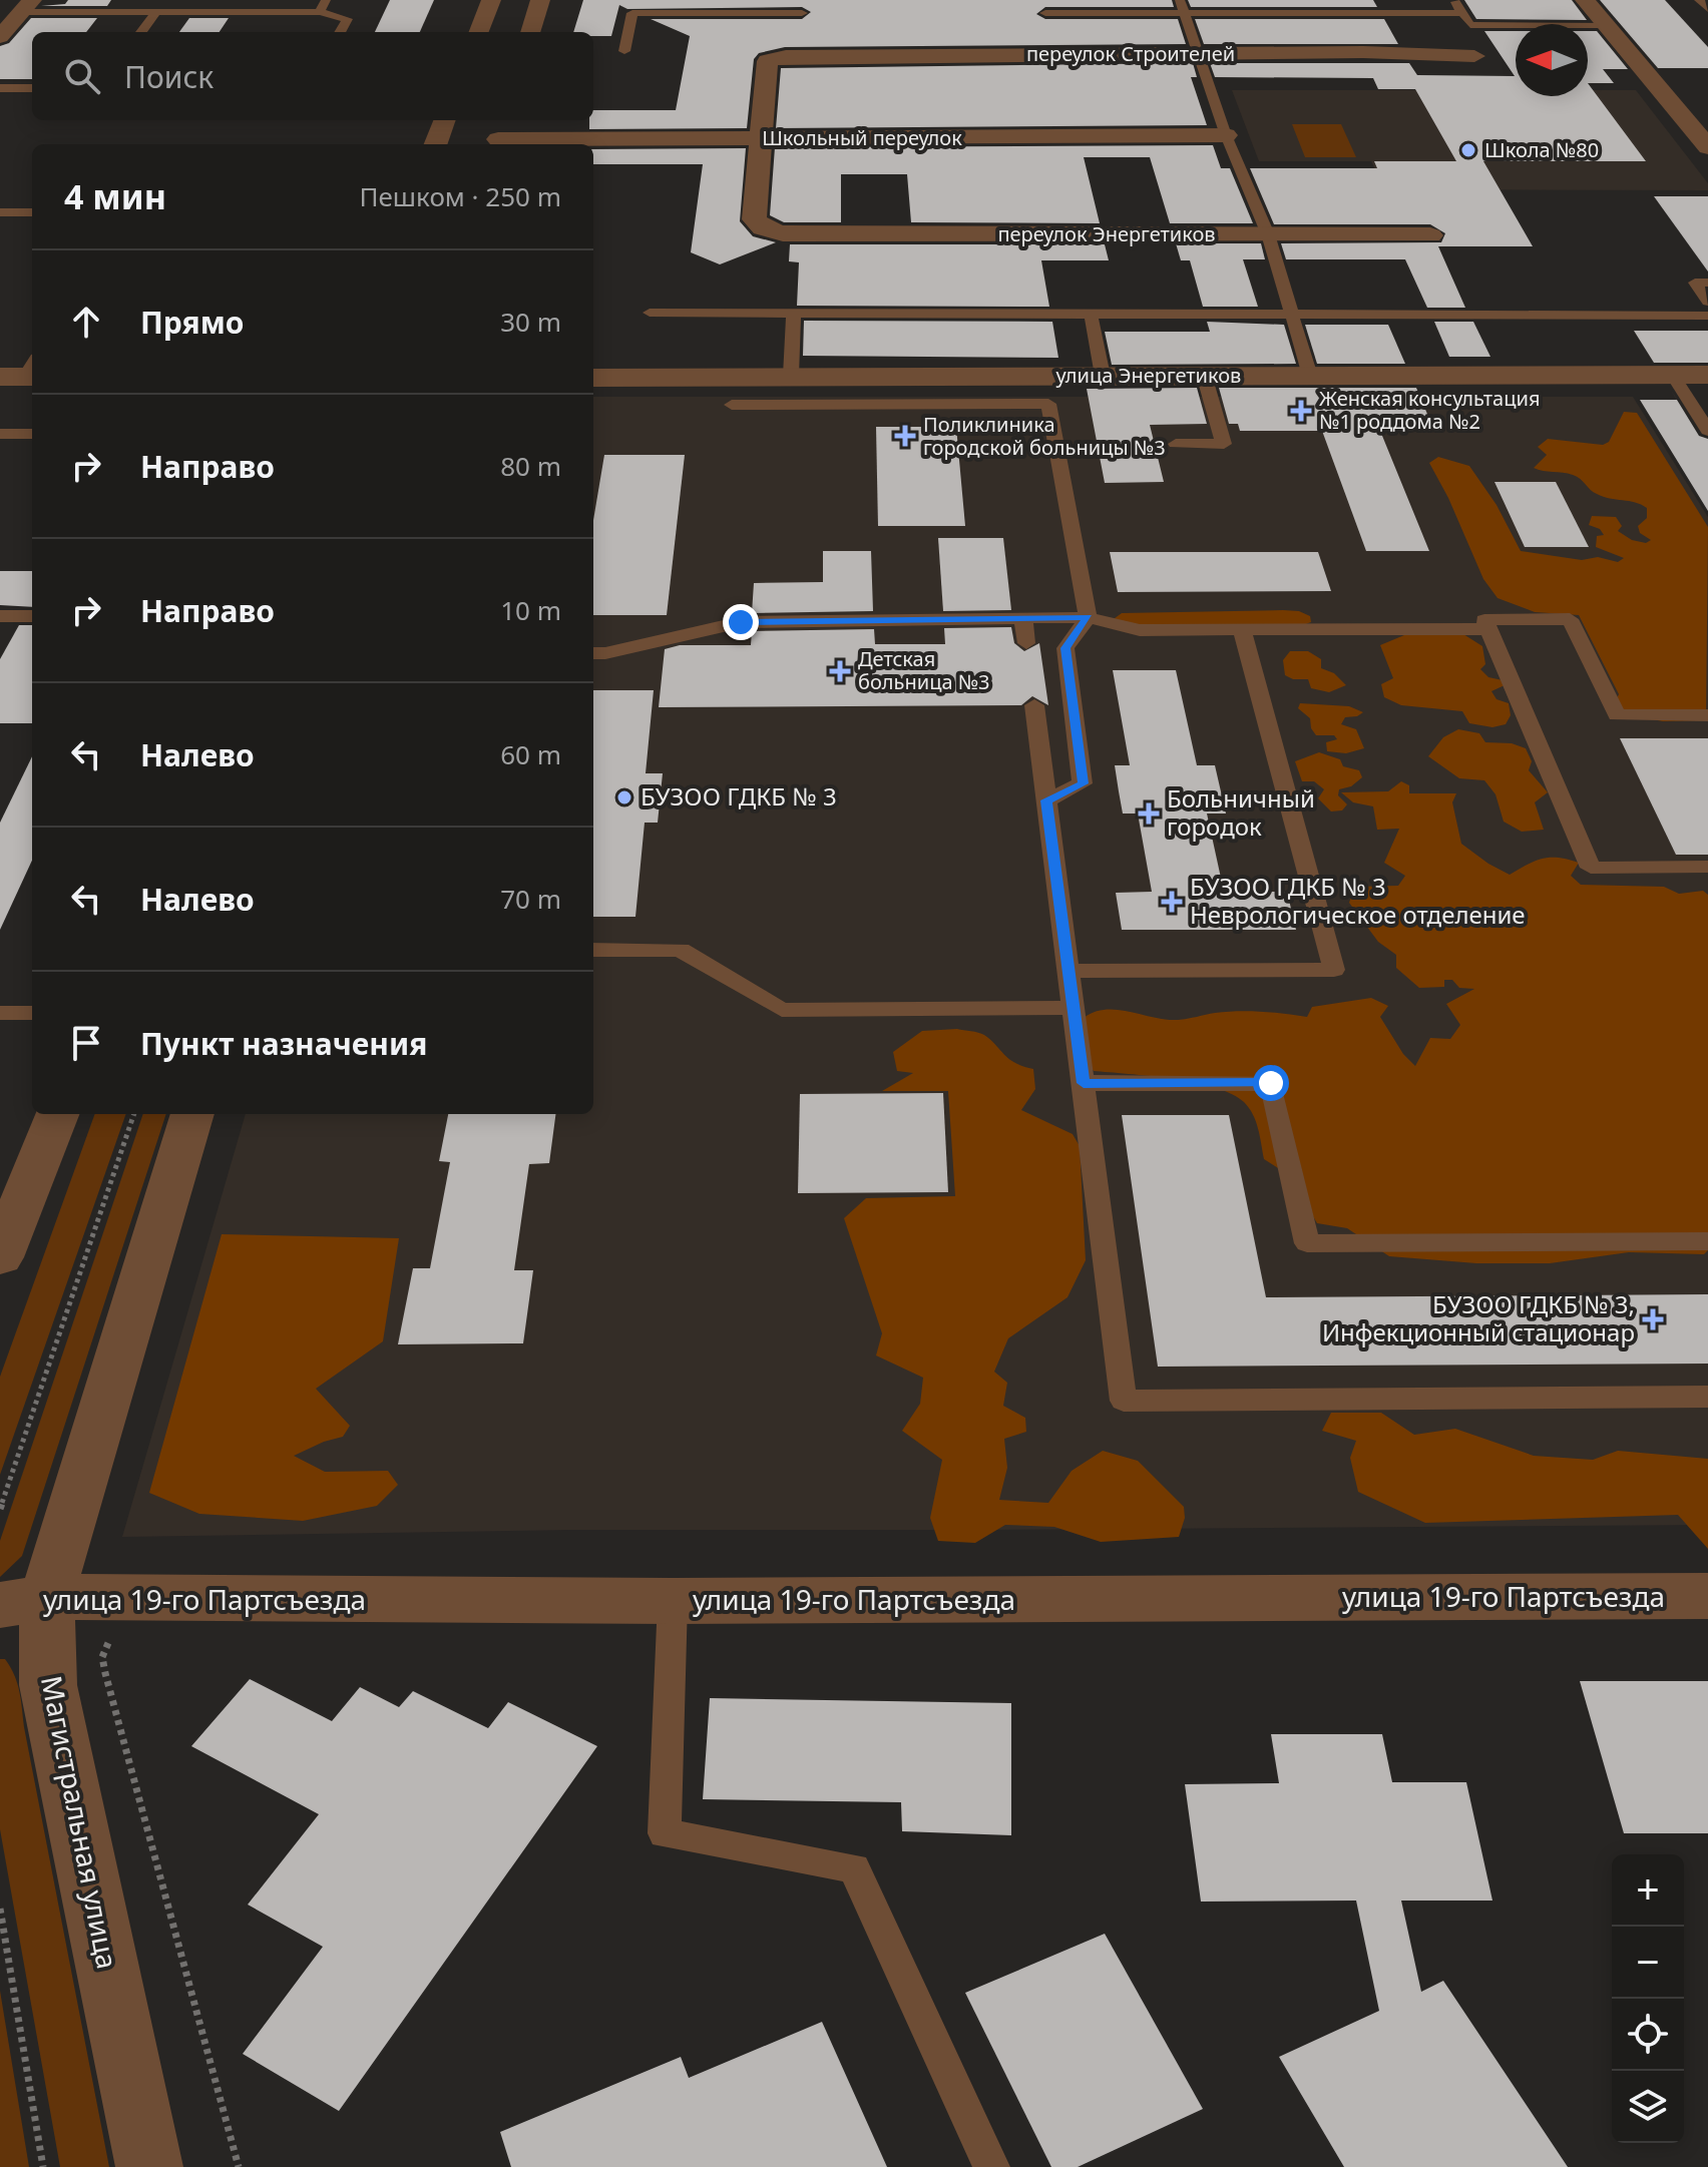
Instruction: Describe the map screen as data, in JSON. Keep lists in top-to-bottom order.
{
  "streets": {
    "street": [
      "переулок Строителей",
      "Школьный переулок",
      "переулок Энергетиков",
      "улица Энергетиков",
      "улица 19-го Партсъезда",
      "Магистральная улица"
    ]
  },
  "crossings": [
    ["переулок Строителей", "Школьный переулок"],
    ["переулок Строителей", "переулок Энергетиков"],
    ["Школьный переулок", "переулок Энергетиков"],
    ["улица 19-го Партсъезда", "Магистральная улица"]
  ],
  "places": {
    "other": ["Школа №80", "БУЗОО ГДКБ № 3"],
    "health": [
      "Женская консультация №1 роддома №2",
      "Поликлиника городской больницы №3",
      "Детская больница №3",
      "Больничный городок",
      "БУЗОО ГДКБ № 3 Неврологическое отделение",
      "БУЗОО ГДКБ № 3, Инфекционный стационар"
    ]
  },
  "north": "left",
  "page": {
    "search": "Поиск",
    "heading": ["4 мин", "Пешком · 250 m"],
    "list": [
      ["Прямо", "30 m"],
      ["Направо", "80 m"],
      ["Направо", "10 m"],
      ["Налево", "60 m"],
      ["Налево", "70 m"],
      "Пункт назначения"
    ],
    "map_buttons": ["+", "−"]
  }
}
